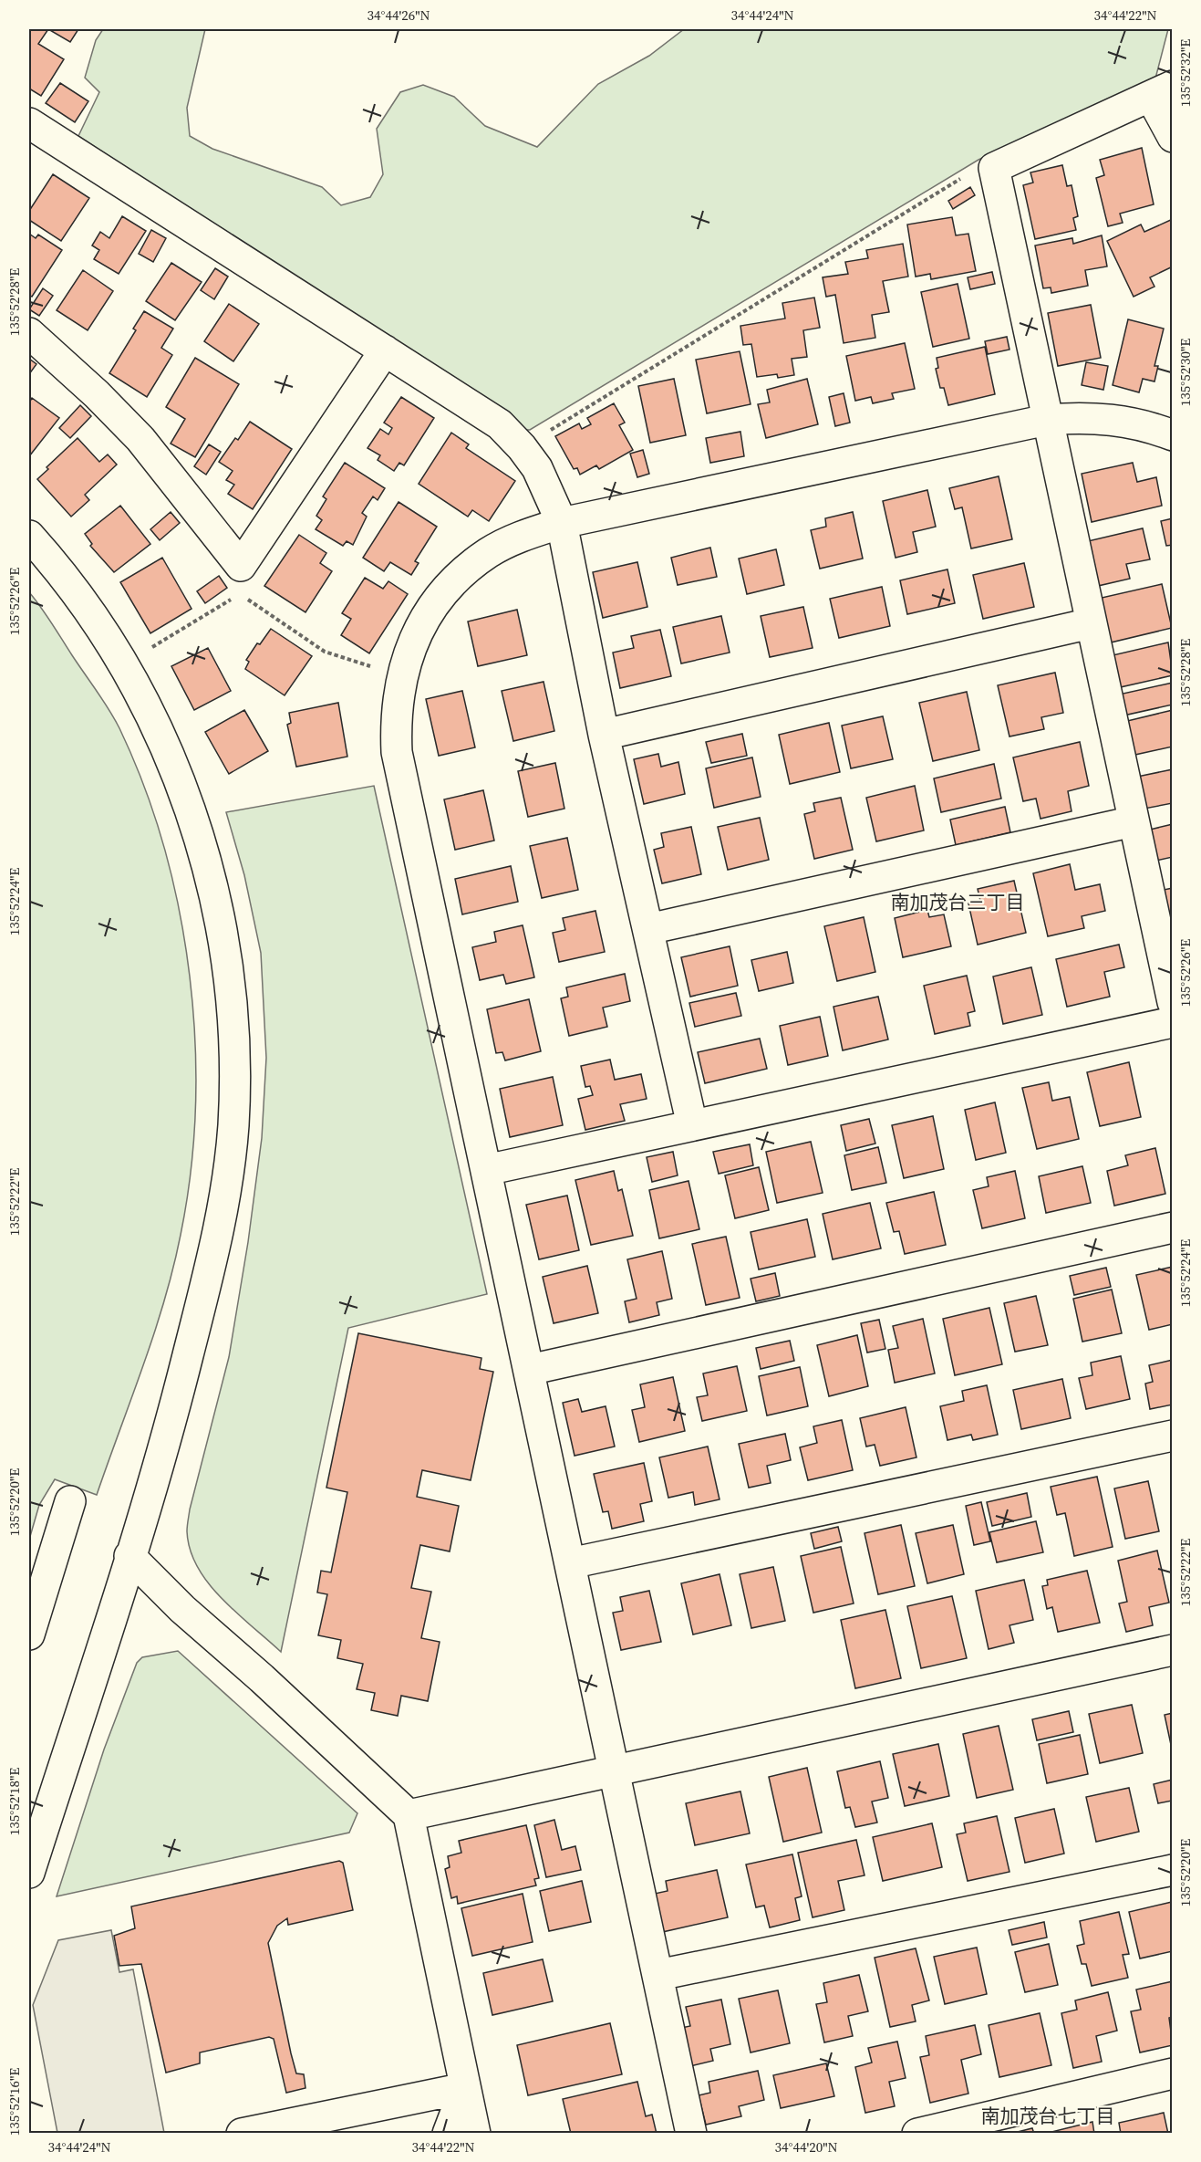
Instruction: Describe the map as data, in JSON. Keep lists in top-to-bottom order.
{
  "districts": ["南加茂台三丁目", "南加茂台七丁目"],
  "coordinates": [
    "34°44'26\"N",
    "34°44'24\"N",
    "34°44'22\"N",
    "135°52'32\"E",
    "135°52'28\"E",
    "135°52'30\"E",
    "135°52'26\"E",
    "135°52'24\"E",
    "135°52'22\"E",
    "135°52'20\"E",
    "135°52'18\"E",
    "135°52'16\"E",
    "34°44'20\"N"
  ]
}
